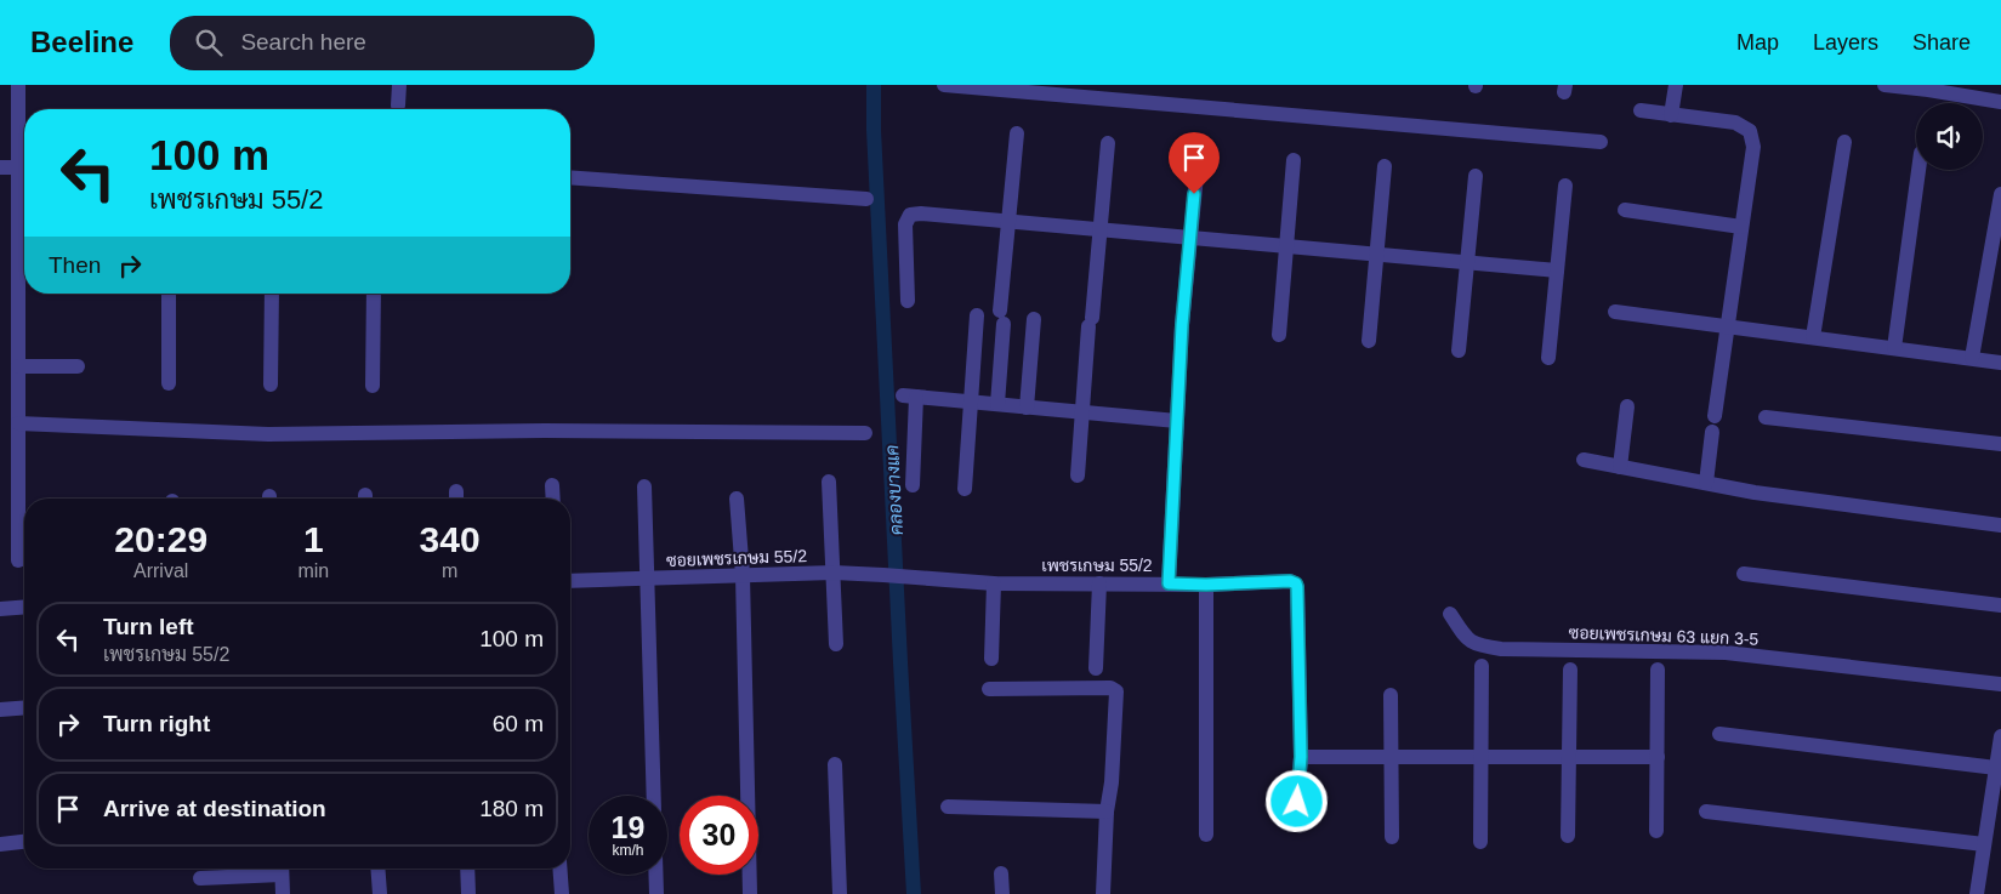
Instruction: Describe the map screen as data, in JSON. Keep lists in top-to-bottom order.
{
  "streets": {
    "street": ["ซอยเพชรเกษม 55/2", "เพชรเกษม 55/2", "ซอยเพชรเกษม 63 แยก 3-5"]
  },
  "crossings": [
    ["ซอยเพชรเกษม 55/2", "เพชรเกษม 55/2"]
  ],
  "water": ["คลองบางแค"],
  "page": {
    "header": "Beeline",
    "search": "Search here",
    "nav": ["Map", "Layers", "Share"],
    "turn": ["100 m", "เพชรเกษม 55/2"],
    "then": "Then",
    "eta": [
      "20:29",
      "Arrival",
      "1",
      "min",
      "340",
      "m"
    ],
    "list": [
      {
        "name": "Turn left",
        "note": "เพชรเกษม 55/2",
        "value": "100 m"
      },
      {
        "name": "Turn right",
        "value": "60 m"
      },
      {
        "name": "Arrive at destination",
        "value": "180 m"
      }
    ],
    "speed": "19 km/h",
    "limit": "30"
  }
}
